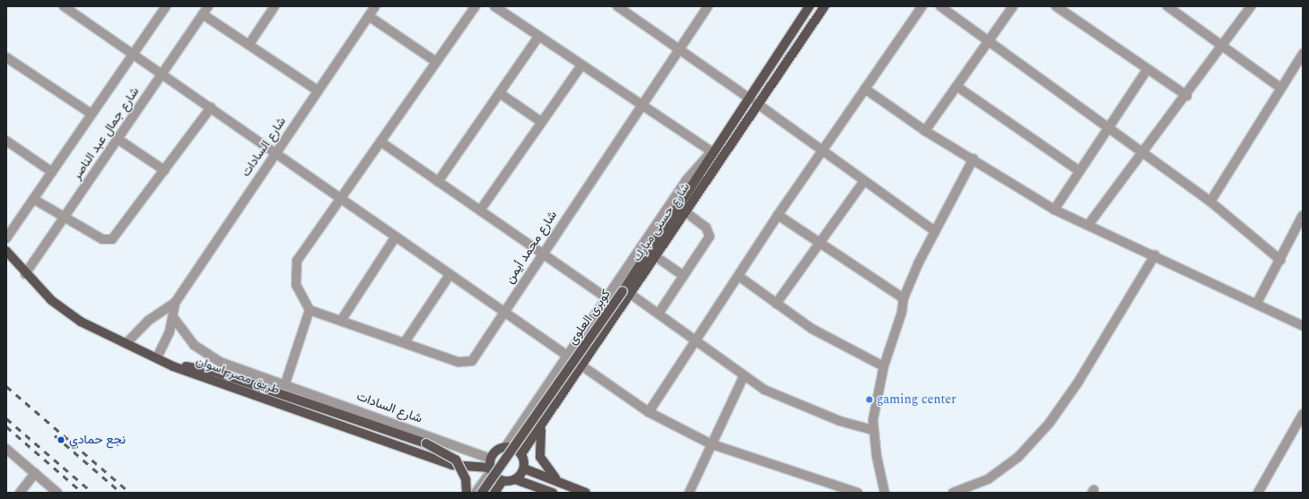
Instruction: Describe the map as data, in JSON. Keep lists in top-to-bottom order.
{
  "streets": {
    "main road": ["شارع حسنى مبارك", "كوبرى العلوى", "طريق مصر, اسوان"],
    "street": ["شارع جمال عبد الناصر", "شارع السادات", "شارع محمد أيمن"]
  },
  "crossings": [
    ["شارع جمال عبد الناصر", "طريق مصر, اسوان"],
    ["شارع السادات", "شارع حسنى مبارك"],
    ["شارع السادات", "طريق مصر, اسوان"],
    ["شارع حسنى مبارك", "كوبرى العلوى"],
    ["شارع حسنى مبارك", "طريق مصر, اسوان"]
  ],
  "places": ["gaming center", "نجع حمادي"]
}
